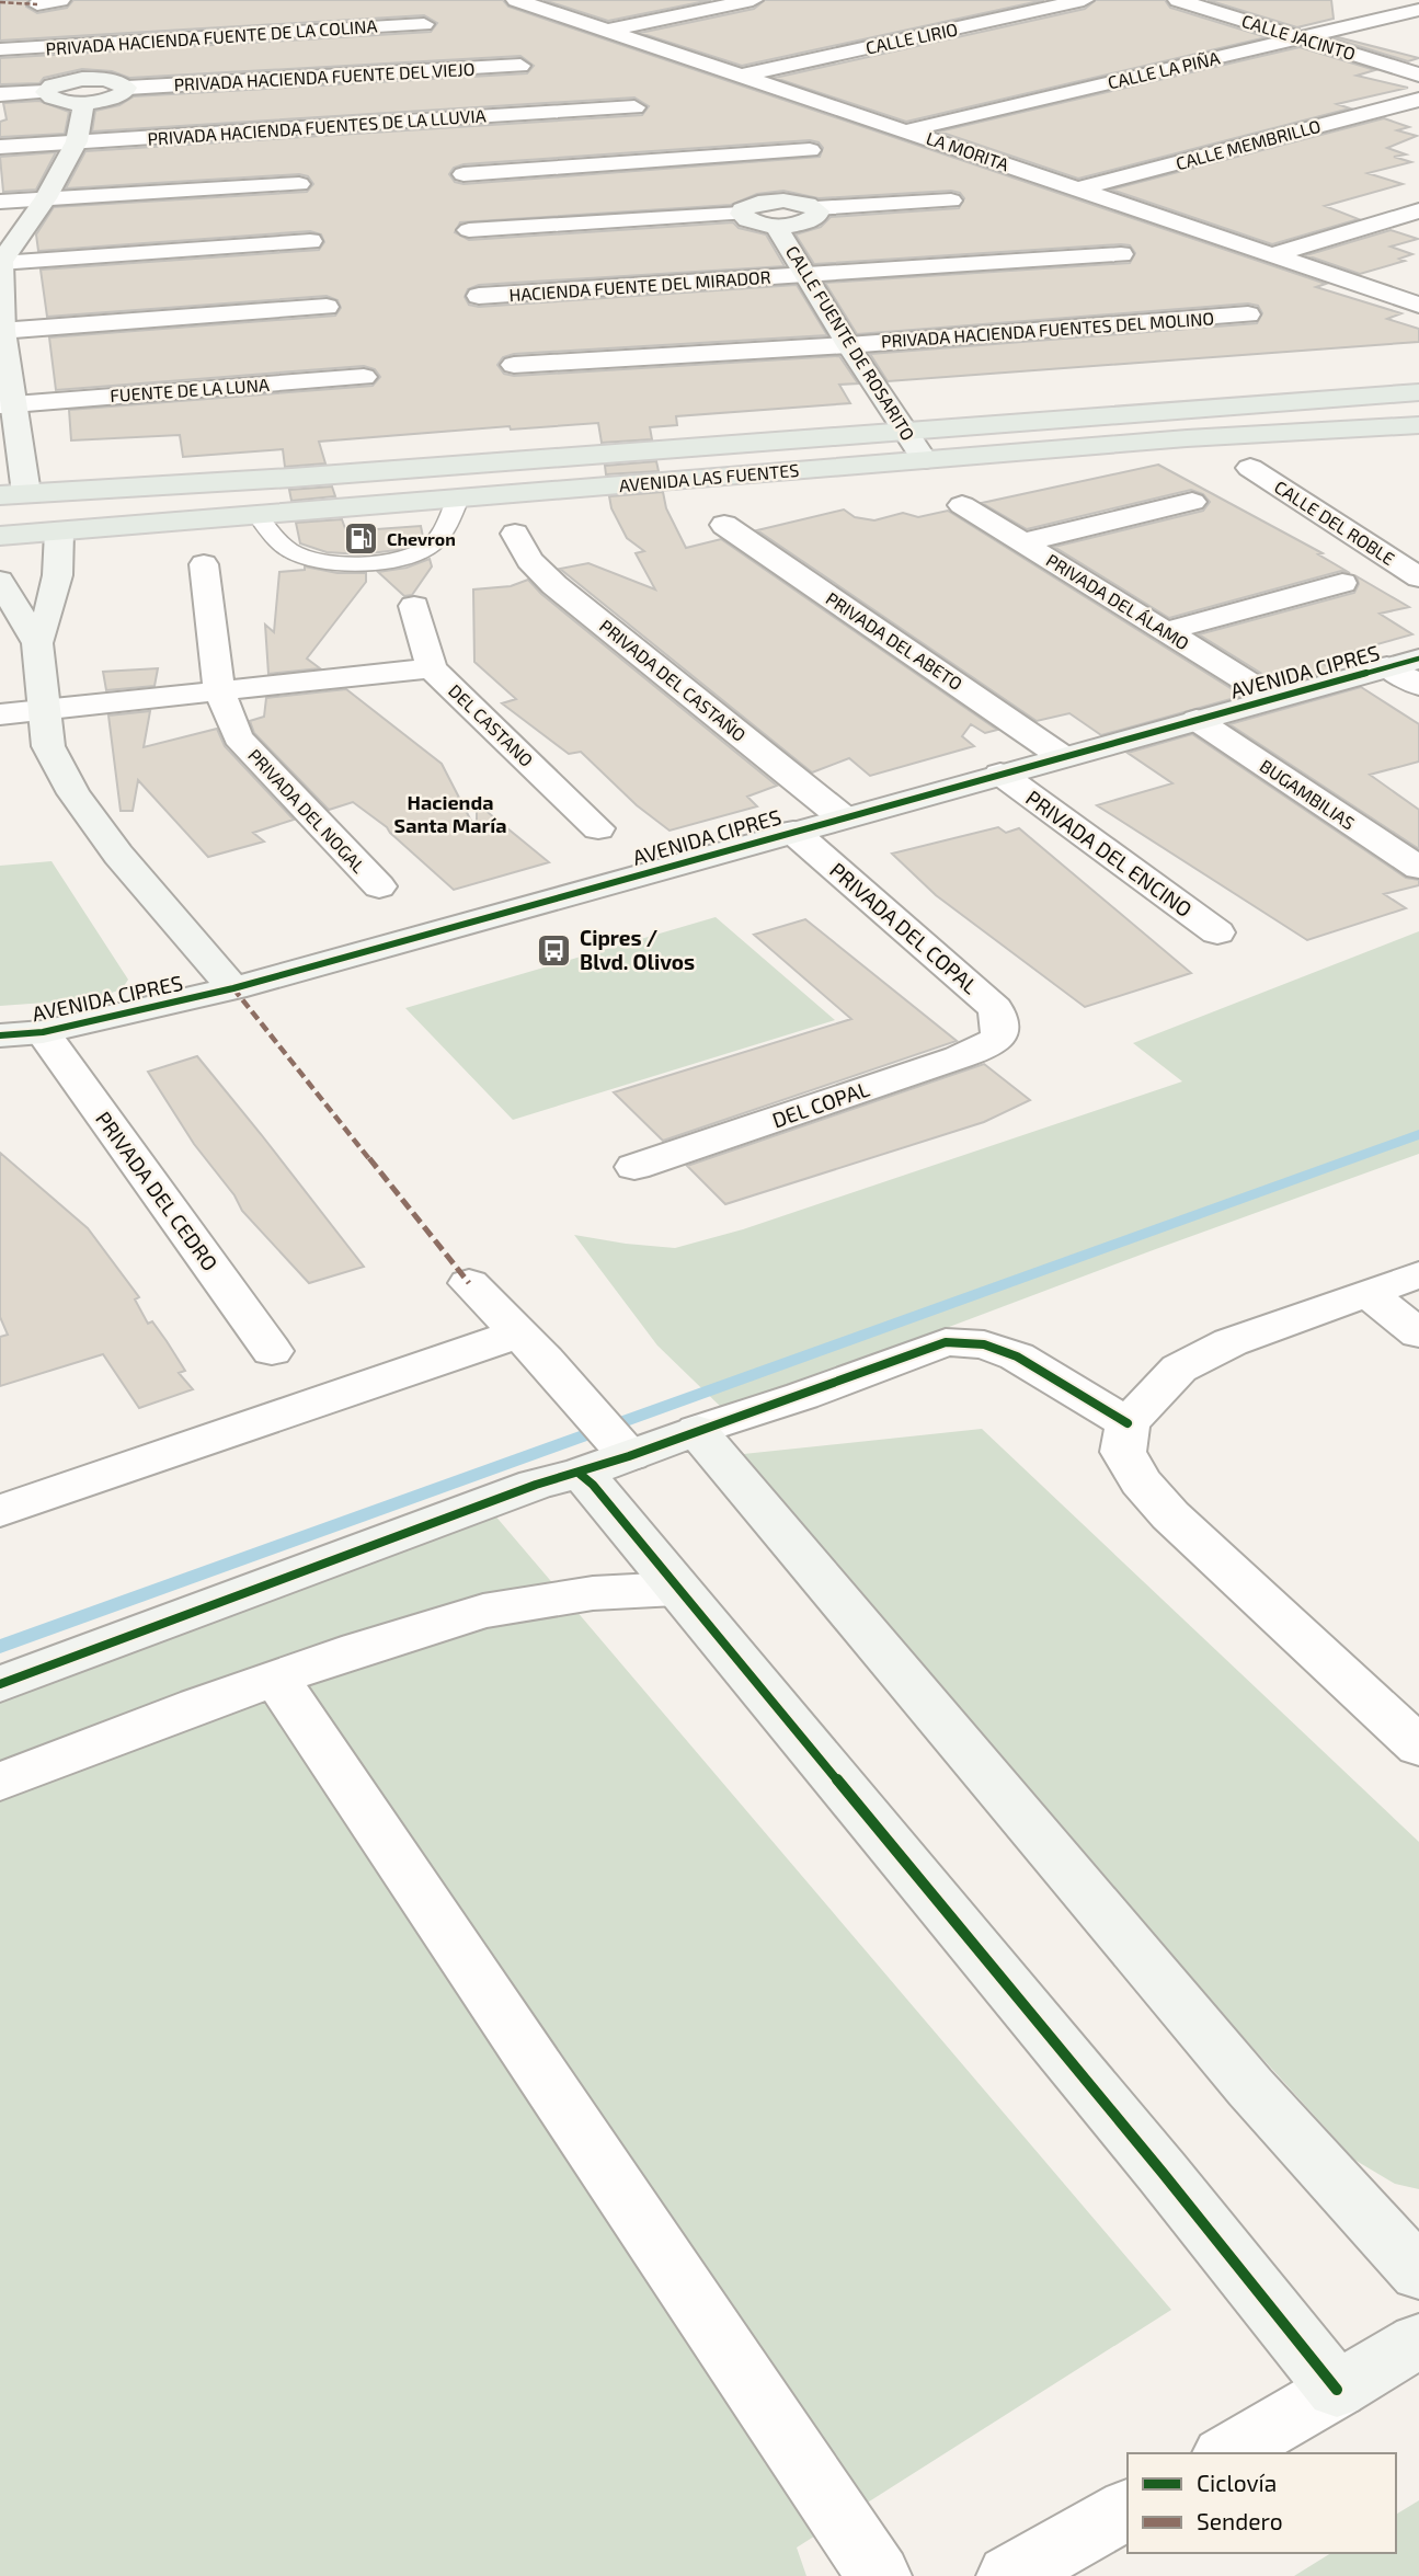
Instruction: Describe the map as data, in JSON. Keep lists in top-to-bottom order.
{
  "streets": {
    "main road": ["AVENIDA LAS FUENTES"],
    "street": [
      "PRIVADA HACIENDA FUENTE DE LA COLINA",
      "CALLE JACINTO",
      "CALLE LIRIO",
      "CALLE LA PIÑA",
      "PRIVADA HACIENDA FUENTE DEL VIEJO",
      "PRIVADA HACIENDA FUENTES DE LA LLUVIA",
      "CALLE MEMBRILLO",
      "LA MORITA",
      "HACIENDA FUENTE DEL MIRADOR",
      "PRIVADA HACIENDA FUENTES DEL MOLINO",
      "CALLE FUENTE DE ROSARITO",
      "FUENTE DE LA LUNA",
      "CALLE DEL ROBLE",
      "PRIVADA DEL ÁLAMO",
      "PRIVADA DEL ABETO",
      "AVENIDA CIPRES",
      "PRIVADA DEL CASTAÑO",
      "DEL CASTANO",
      "BUGAMBILIAS",
      "PRIVADA DEL NOGAL",
      "PRIVADA DEL ENCINO",
      "PRIVADA DEL COPAL",
      "DEL COPAL",
      "PRIVADA DEL CEDRO"
    ]
  },
  "crossings": [
    ["CALLE JACINTO", "CALLE LA PIÑA"],
    ["CALLE LIRIO", "LA MORITA"],
    ["CALLE LA PIÑA", "LA MORITA"],
    ["CALLE MEMBRILLO", "LA MORITA"],
    ["HACIENDA FUENTE DEL MIRADOR", "CALLE FUENTE DE ROSARITO"],
    ["PRIVADA HACIENDA FUENTES DEL MOLINO", "CALLE FUENTE DE ROSARITO"],
    ["CALLE FUENTE DE ROSARITO", "AVENIDA LAS FUENTES"],
    ["PRIVADA DEL ÁLAMO", "AVENIDA CIPRES"],
    ["PRIVADA DEL ABETO", "AVENIDA CIPRES"],
    ["AVENIDA CIPRES", "PRIVADA DEL CASTAÑO"],
    ["AVENIDA CIPRES", "BUGAMBILIAS"],
    ["AVENIDA CIPRES", "PRIVADA DEL ENCINO"],
    ["AVENIDA CIPRES", "PRIVADA DEL COPAL"],
    ["AVENIDA CIPRES", "PRIVADA DEL CEDRO"],
    ["PRIVADA DEL COPAL", "DEL COPAL"]
  ],
  "districts": ["Hacienda Santa María"],
  "places": {
    "fuel station": ["Chevron"],
    "bus stop": ["Cipres / Blvd. Olivos"]
  },
  "legend": ["Ciclovía", "Sendero"]
}
